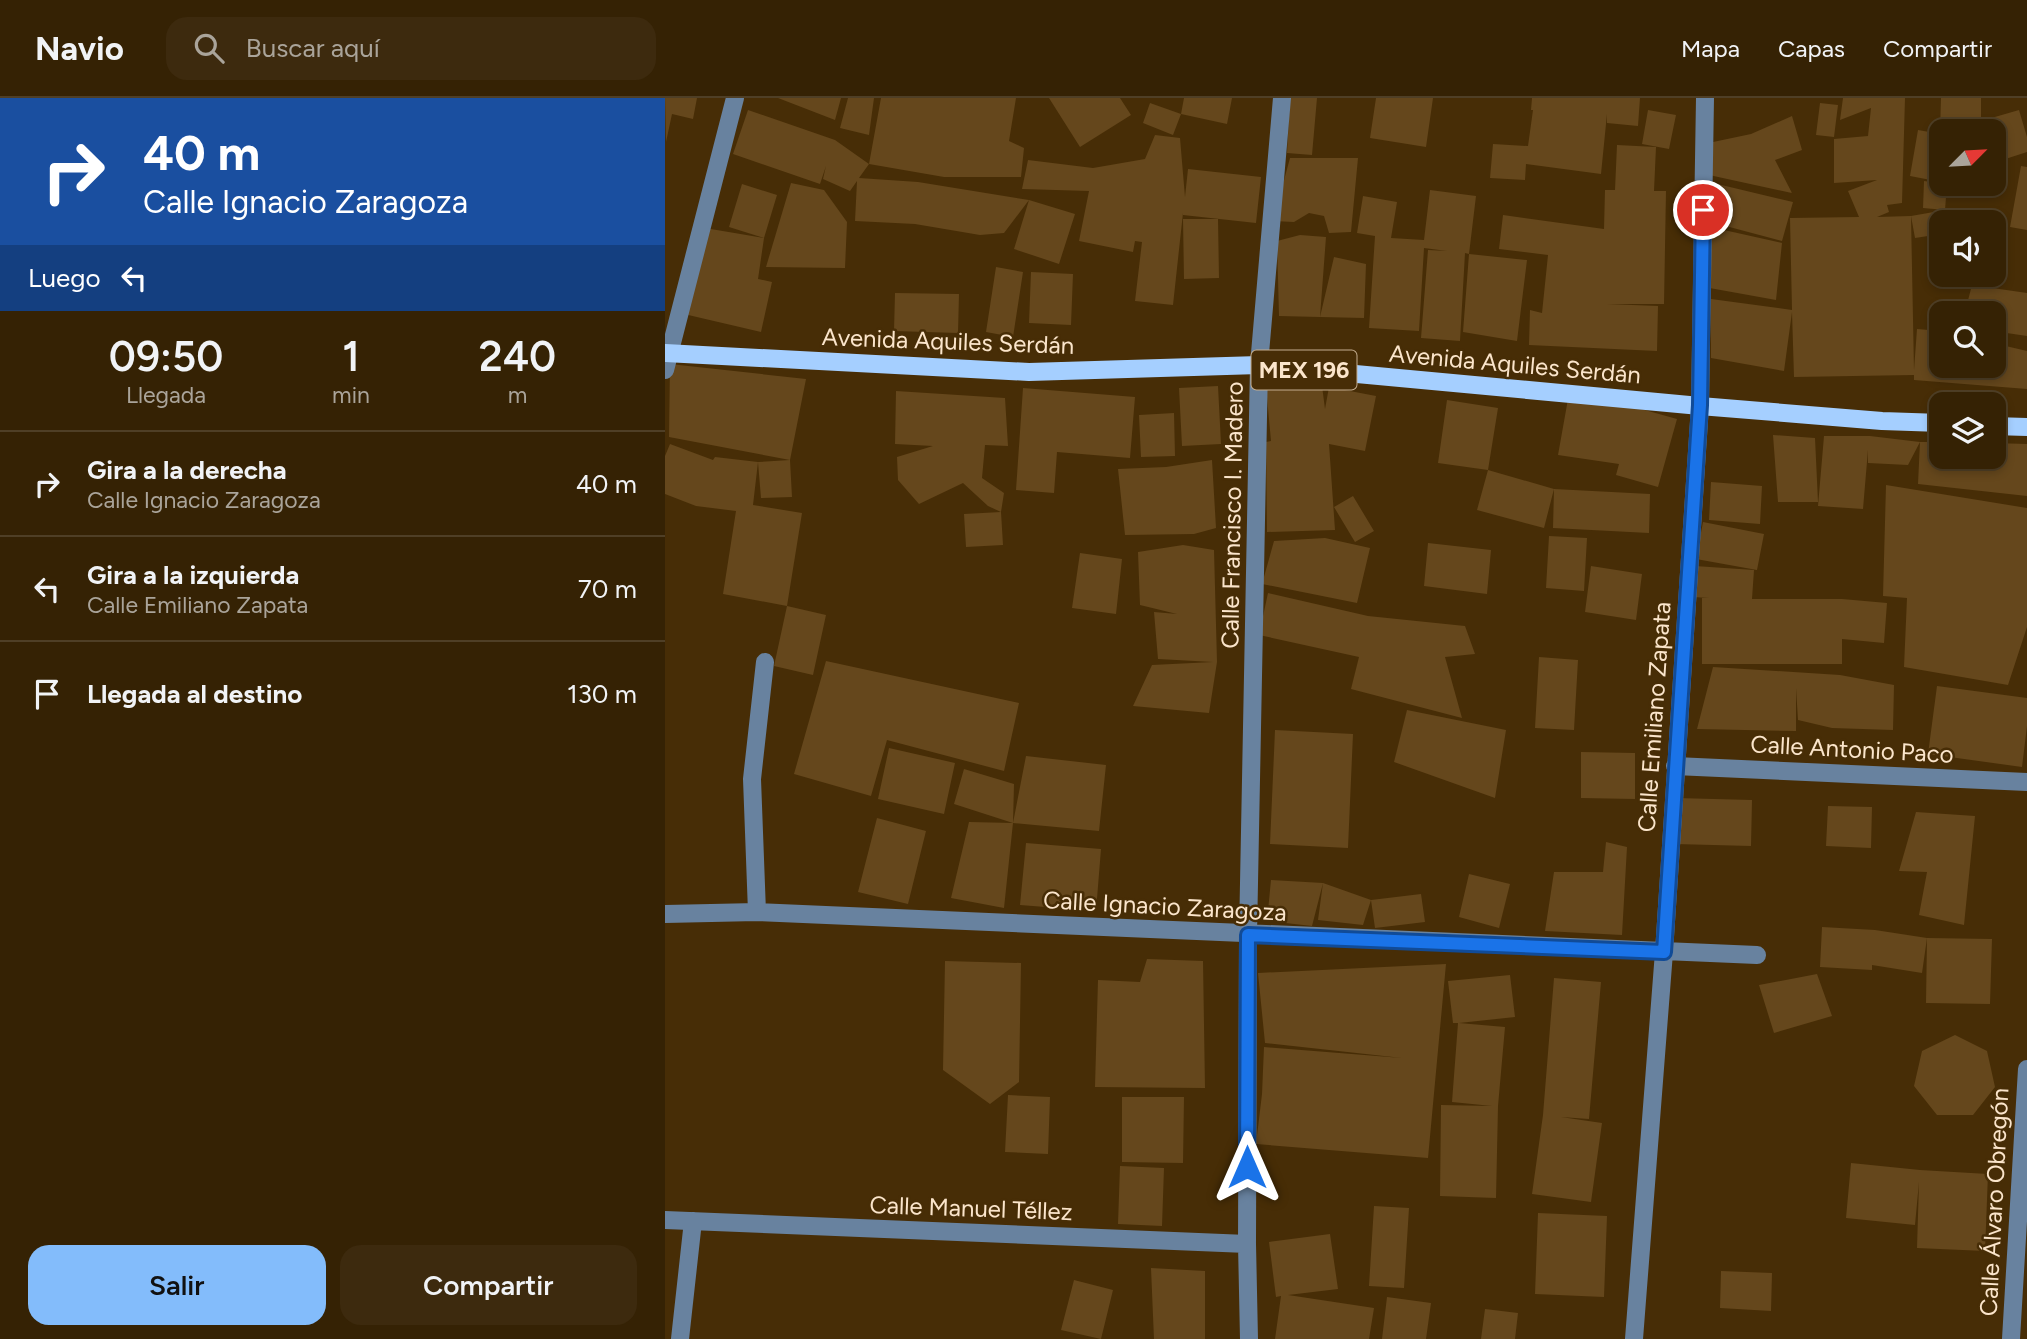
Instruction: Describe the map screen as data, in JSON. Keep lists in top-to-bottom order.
{
  "streets": {
    "main road": ["Avenida Aquiles Serdán", "MEX 196"],
    "street": [
      "Calle Francisco I. Madero",
      "Calle Emiliano Zapata",
      "Calle Antonio Paco",
      "Calle Ignacio Zaragoza",
      "Calle Álvaro Obregón",
      "Calle Manuel Téllez"
    ]
  },
  "crossings": [
    ["Avenida Aquiles Serdán", "Calle Francisco I. Madero"],
    ["Avenida Aquiles Serdán", "Calle Emiliano Zapata"],
    ["Calle Francisco I. Madero", "Calle Ignacio Zaragoza"],
    ["Calle Francisco I. Madero", "Calle Manuel Téllez"],
    ["Calle Emiliano Zapata", "Calle Antonio Paco"],
    ["Calle Emiliano Zapata", "Calle Ignacio Zaragoza"]
  ],
  "north": "top right",
  "page": {
    "header": "Navio",
    "search": "Buscar aquí",
    "nav": ["Mapa", "Capas", "Compartir"],
    "turn": ["40 m", "Calle Ignacio Zaragoza"],
    "then": "Luego",
    "eta": [
      "09:50",
      "Llegada",
      "1",
      "min",
      "240",
      "m"
    ],
    "list": [
      {
        "name": "Gira a la derecha",
        "note": "Calle Ignacio Zaragoza",
        "value": "40 m"
      },
      {
        "name": "Gira a la izquierda",
        "note": "Calle Emiliano Zapata",
        "value": "70 m"
      },
      {
        "name": "Llegada al destino",
        "value": "130 m"
      }
    ],
    "buttons": ["Salir", "Compartir"]
  }
}
